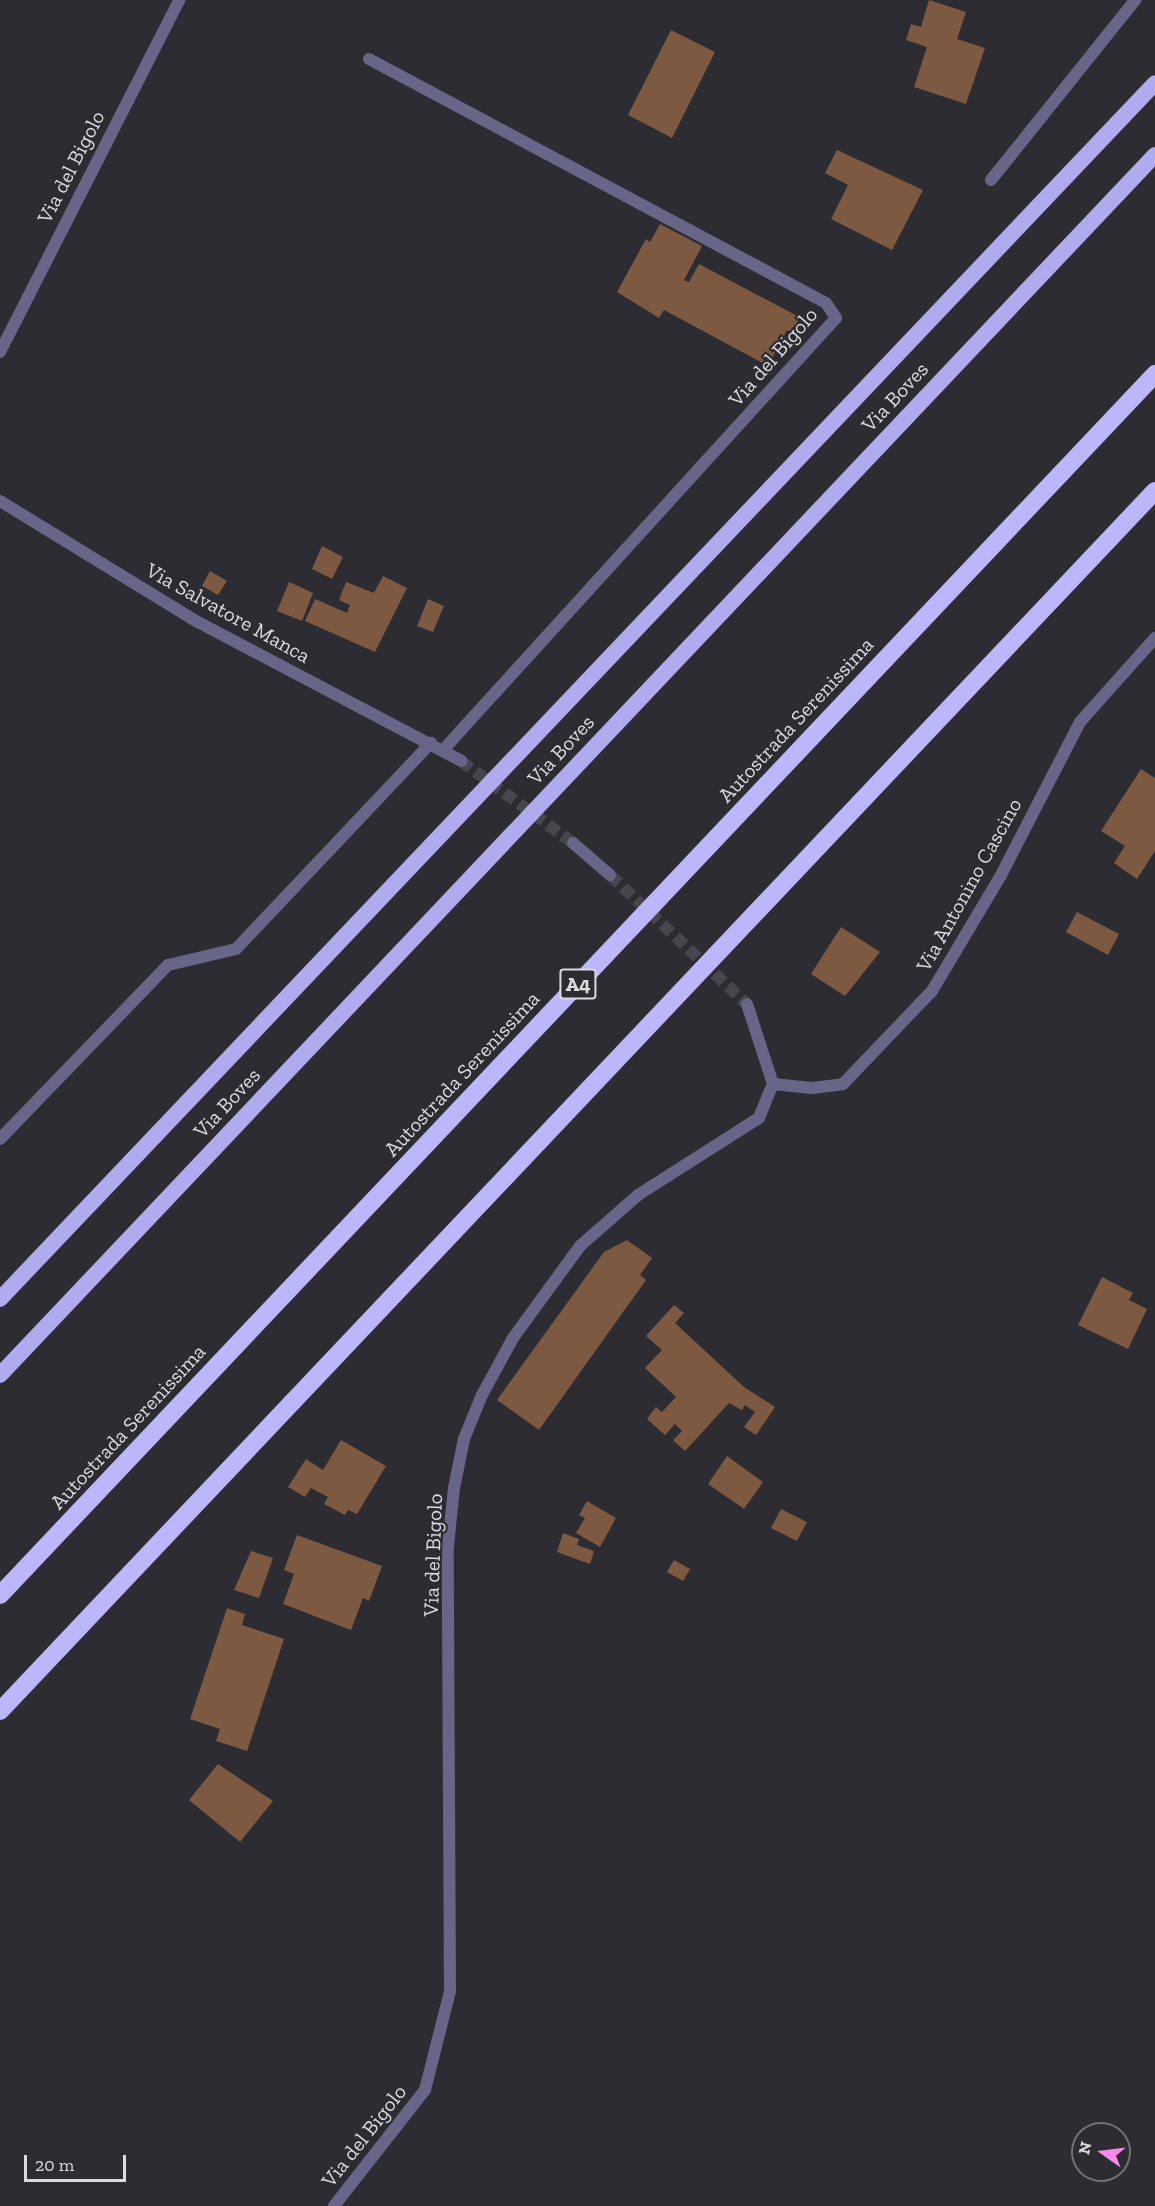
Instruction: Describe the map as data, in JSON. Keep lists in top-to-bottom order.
{
  "streets": {
    "highway": ["Via Boves", "Autostrada Serenissima", "A4"],
    "street": ["Via del Bigolo", "Via Salvatore Manca", "Via Antonino Cascino"]
  },
  "crossings": [
    ["Via del Bigolo", "Via Salvatore Manca"],
    ["Via del Bigolo", "Via Antonino Cascino"]
  ],
  "scale_bar": "20 m",
  "north": "left"
}
